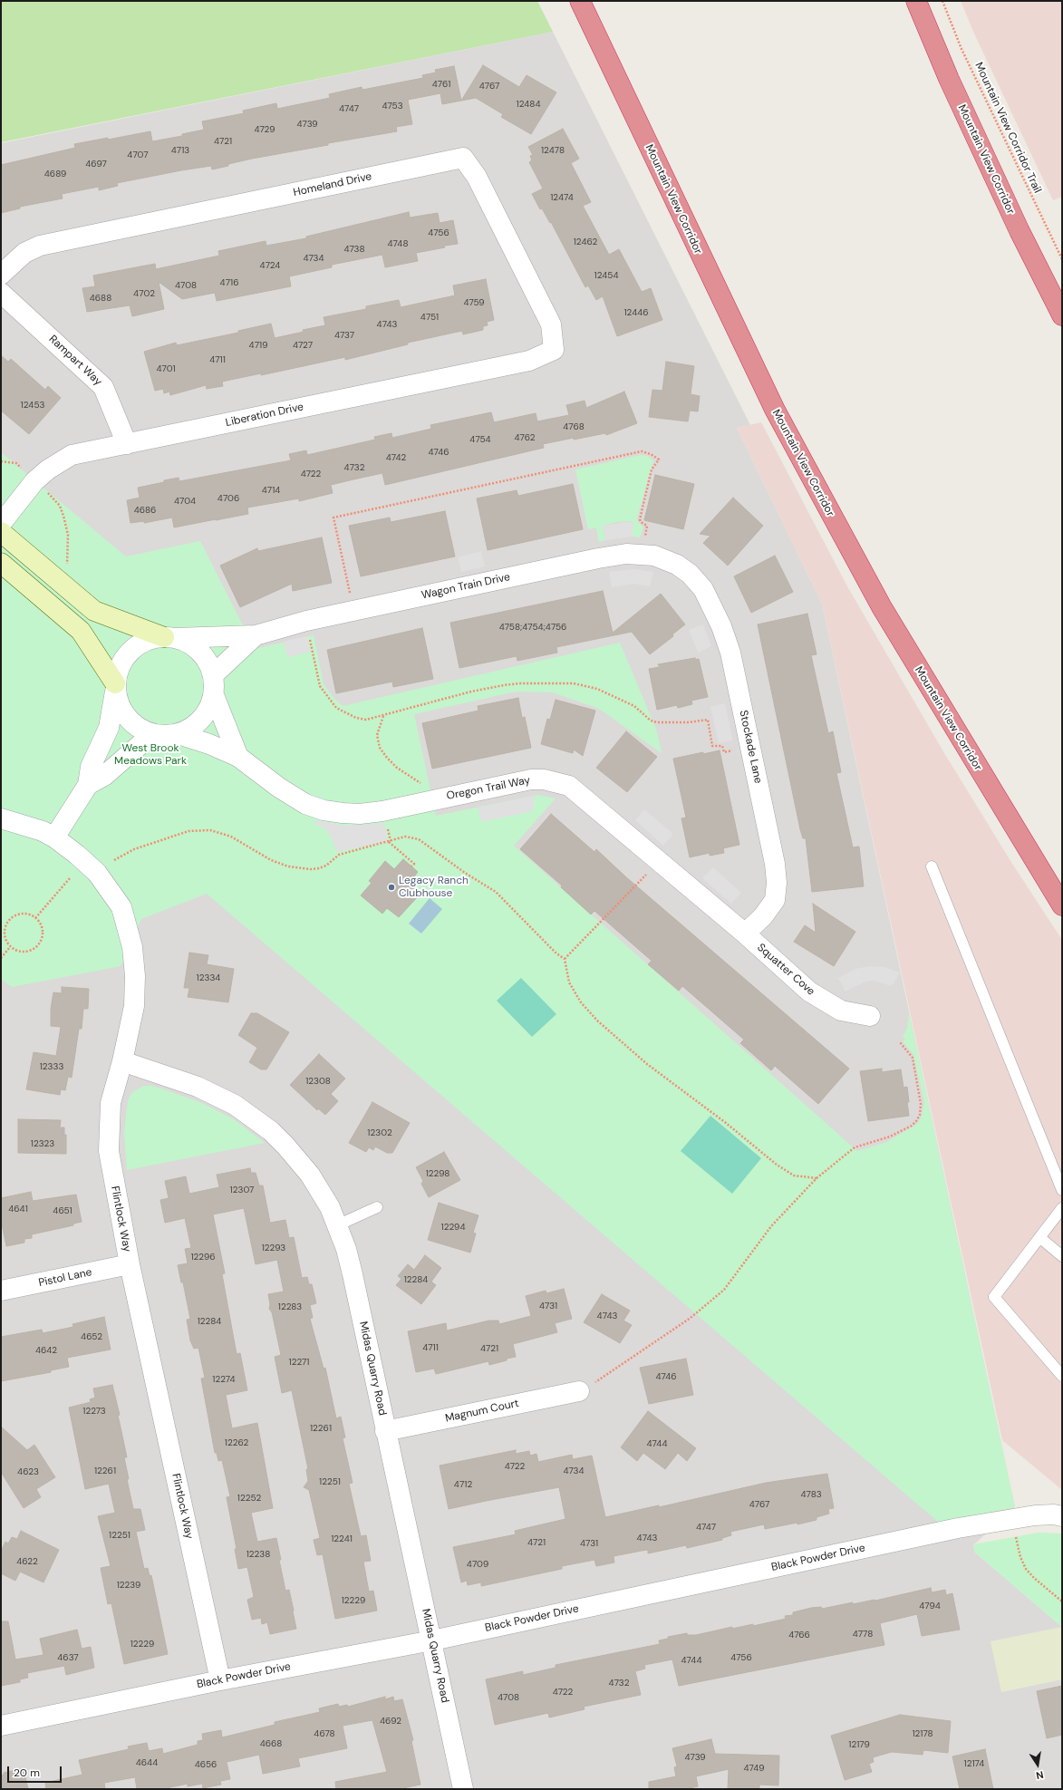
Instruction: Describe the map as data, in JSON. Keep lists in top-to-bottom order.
{
  "streets": {
    "highway": ["Mountain View Corridor"],
    "street": [
      "Homeland Drive",
      "Rampart Way",
      "Liberation Drive",
      "Wagon Train Drive",
      "Stockade Lane",
      "Oregon Trail Way",
      "Squatter Cove",
      "Flintlock Way",
      "Pistol Lane",
      "Midas Quarry Road",
      "Magnum Court",
      "Black Powder Drive"
    ],
    "path": ["Mountain View Corridor Trail"]
  },
  "crossings": [
    ["Homeland Drive", "Liberation Drive"],
    ["Rampart Way", "Liberation Drive"],
    ["Wagon Train Drive", "Stockade Lane"],
    ["Wagon Train Drive", "Oregon Trail Way"],
    ["Stockade Lane", "Oregon Trail Way"],
    ["Stockade Lane", "Squatter Cove"],
    ["Oregon Trail Way", "Squatter Cove"],
    ["Flintlock Way", "Pistol Lane"],
    ["Flintlock Way", "Midas Quarry Road"],
    ["Flintlock Way", "Black Powder Drive"],
    ["Midas Quarry Road", "Magnum Court"],
    ["Midas Quarry Road", "Black Powder Drive"]
  ],
  "parks": ["West Brook Meadows Park"],
  "places": ["Legacy Ranch Clubhouse"],
  "house_numbers": [
    "4761",
    "4767",
    "12484",
    "4753",
    "4747",
    "4739",
    "4729",
    "4721",
    "4713",
    "12478",
    "4707",
    "4697",
    "4689",
    "12474",
    "4756",
    "12462",
    "4748",
    "4738",
    "4734",
    "4724",
    "12454",
    "4716",
    "4708",
    "4702",
    "4688",
    "4759",
    "12446",
    "4751",
    "4743",
    "4737",
    "4719",
    "4727",
    "4711",
    "4701",
    "12453",
    "4768",
    "4762",
    "4754",
    "4746",
    "4742",
    "4732",
    "4722",
    "4714",
    "4706",
    "4704",
    "4686",
    "4758;4754;4756",
    "12334",
    "12333",
    "12308",
    "12302",
    "12323",
    "12298",
    "12307",
    "4641",
    "4651",
    "12294",
    "12293",
    "12296",
    "12284",
    "4731",
    "12283",
    "4743",
    "12284",
    "4652",
    "4711",
    "4721",
    "4642",
    "12271",
    "4746",
    "12274",
    "12273",
    "12261",
    "12262",
    "4744",
    "4722",
    "12261",
    "4734",
    "4623",
    "12251",
    "4712",
    "4783",
    "12252",
    "4767",
    "4747",
    "12251",
    "4743",
    "12241",
    "4721",
    "4731",
    "12238",
    "4622",
    "4709",
    "12239",
    "12229",
    "4794",
    "4778",
    "4766",
    "12229",
    "4637",
    "4756",
    "4744",
    "4732",
    "4722",
    "4708",
    "4692",
    "4678",
    "12178",
    "4668",
    "12179",
    "4739",
    "4644",
    "12174",
    "4656",
    "4749"
  ],
  "scale_bar": "20 m",
  "north": "bottom"
}
